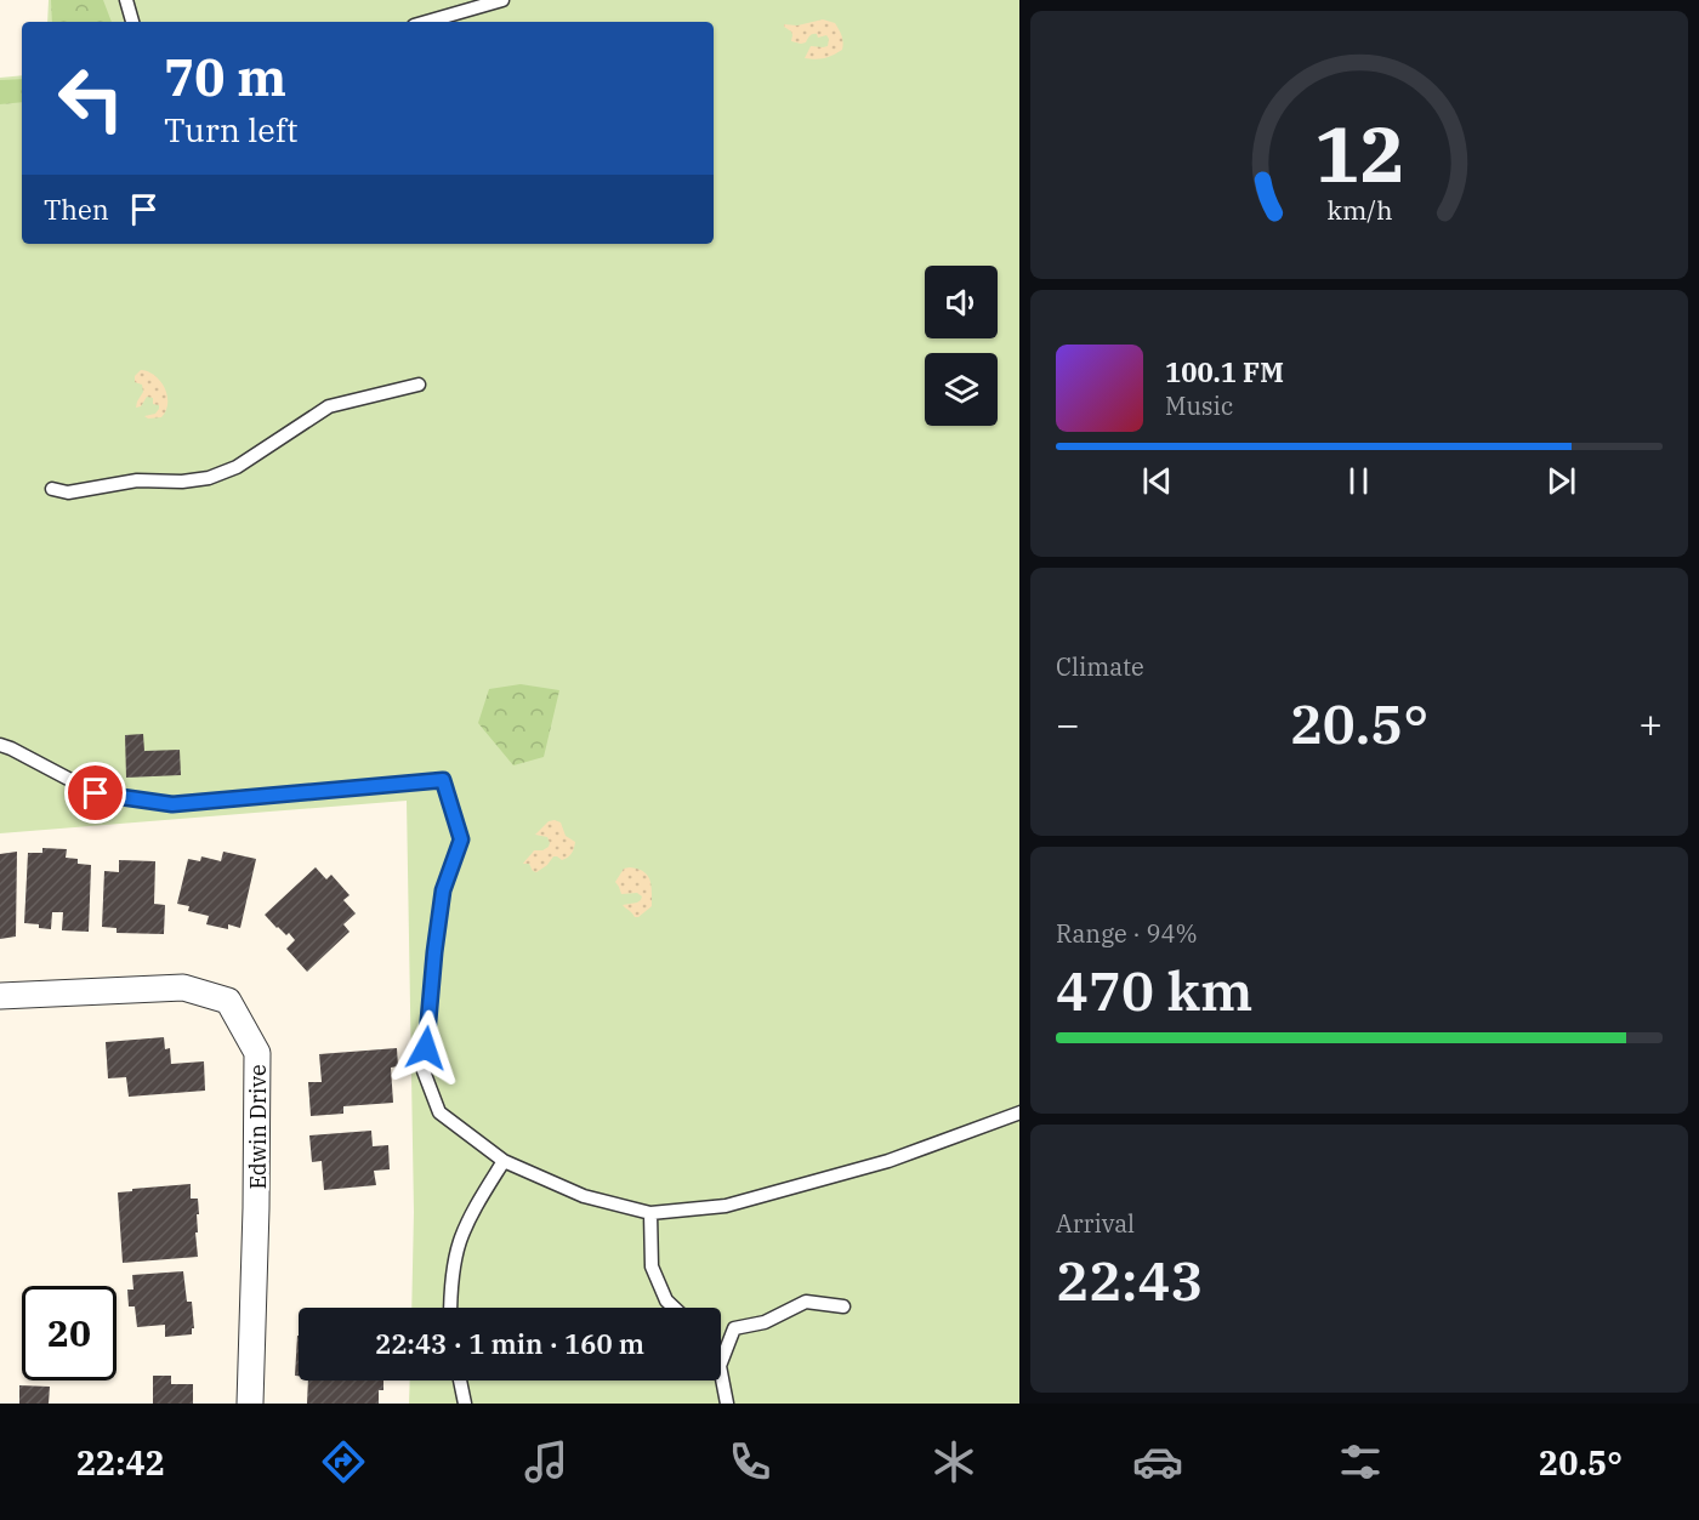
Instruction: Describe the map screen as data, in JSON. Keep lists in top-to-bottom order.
{
  "streets": {
    "street": ["Edwin Drive"]
  },
  "page": {
    "turn": ["70 m", "Turn left"],
    "then": "Then",
    "song": ["100.1 FM", "Music"],
    "tile": [
      "Climate",
      ["Range · 94%", "470 km"],
      ["Arrival", "22:43"]
    ],
    "heat": ["−", "20.5°", "+"],
    "limit": "20",
    "trip": "22:43 · 1 min · 160 m",
    "tabs": ["22:42", "20.5°"],
    "gauge": ["12", "km/h"]
  }
}
